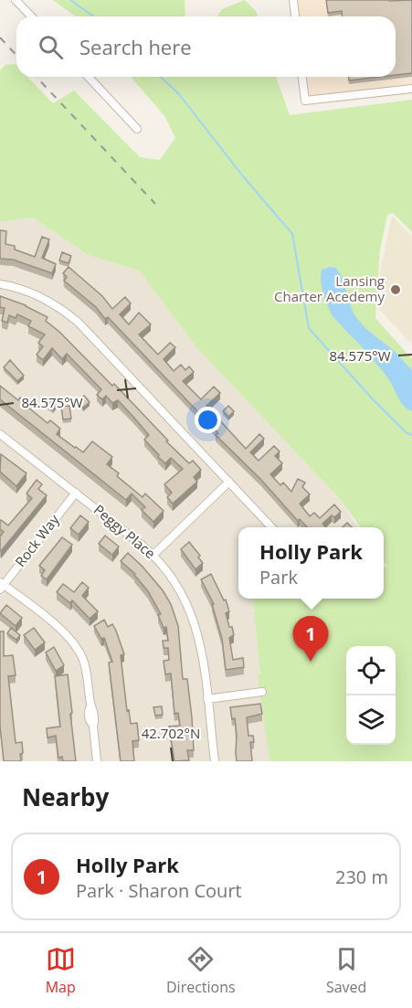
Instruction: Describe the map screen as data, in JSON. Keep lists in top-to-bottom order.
{
  "streets": {
    "street": ["Peggy Place", "Rock Way"]
  },
  "crossings": [
    ["Peggy Place", "Rock Way"]
  ],
  "places": ["Lansing Charter Acedemy"],
  "page": {
    "search": "Search here",
    "popup": ["Holly Park", "Park"],
    "pins": "1",
    "heading": "Nearby",
    "list": [
      {
        "mark": "1",
        "name": "Holly Park",
        "note": "Park · Sharon Court",
        "value": "230 m"
      }
    ],
    "nav": ["Map", "Directions", "Saved"]
  },
  "coordinates": ["84.575°W", "42.702°N"]
}
